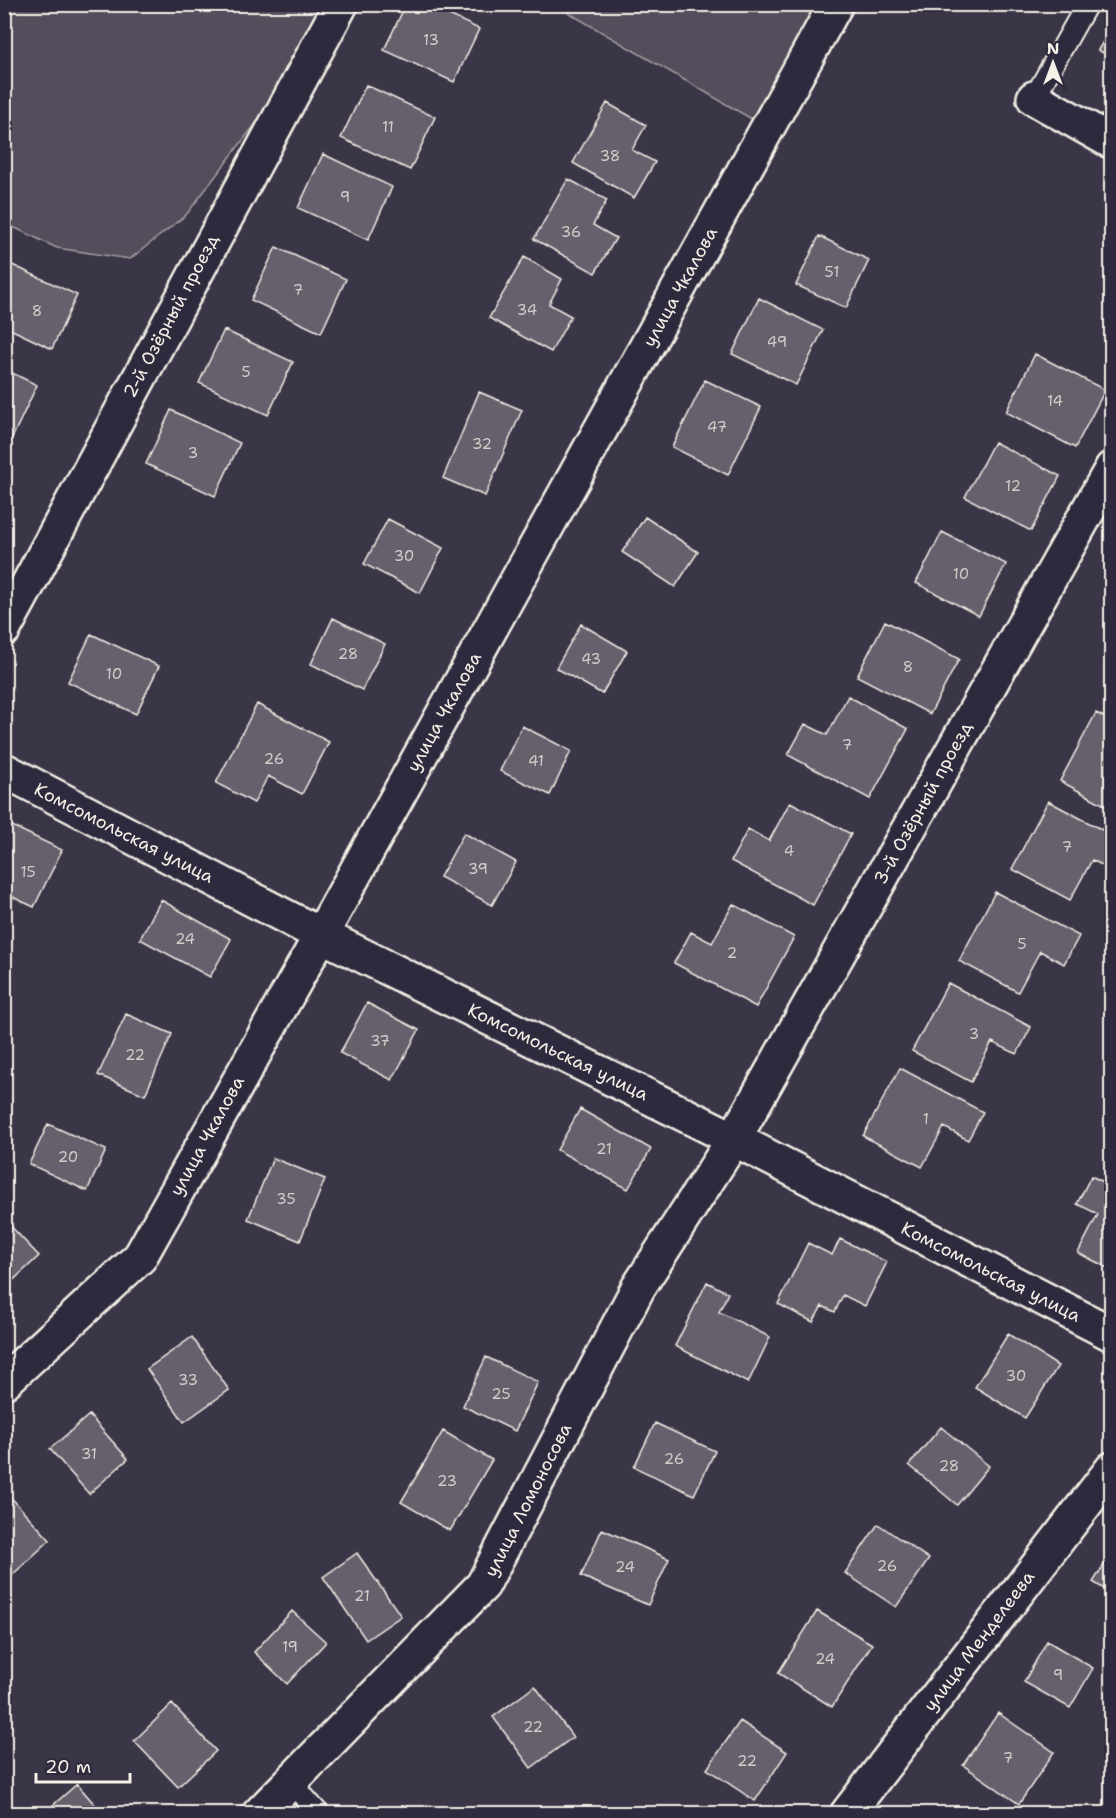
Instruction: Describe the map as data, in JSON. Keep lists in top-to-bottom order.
{
  "streets": {
    "street": [
      "улица Чкалова",
      "2-й Озёрный проезд",
      "3-й Озёрный проезд",
      "Комсомольская улица",
      "улица Ломоносова",
      "улица Менделеева"
    ]
  },
  "crossings": [
    ["улица Чкалова", "Комсомольская улица"],
    ["3-й Озёрный проезд", "Комсомольская улица"],
    ["3-й Озёрный проезд", "улица Ломоносова"],
    ["Комсомольская улица", "улица Ломоносова"]
  ],
  "house_numbers": [
    "13",
    "11",
    "38",
    "9",
    "36",
    "51",
    "7",
    "34",
    "8",
    "49",
    "5",
    "14",
    "47",
    "32",
    "3",
    "12",
    "30",
    "10",
    "28",
    "43",
    "8",
    "10",
    "7",
    "26",
    "41",
    "7",
    "4",
    "39",
    "15",
    "24",
    "5",
    "2",
    "3",
    "37",
    "22",
    "1",
    "21",
    "20",
    "35",
    "30",
    "33",
    "25",
    "31",
    "26",
    "28",
    "23",
    "26",
    "24",
    "21",
    "19",
    "24",
    "9",
    "22",
    "7",
    "22"
  ],
  "scale_bar": "20 m",
  "north": "top"
}
